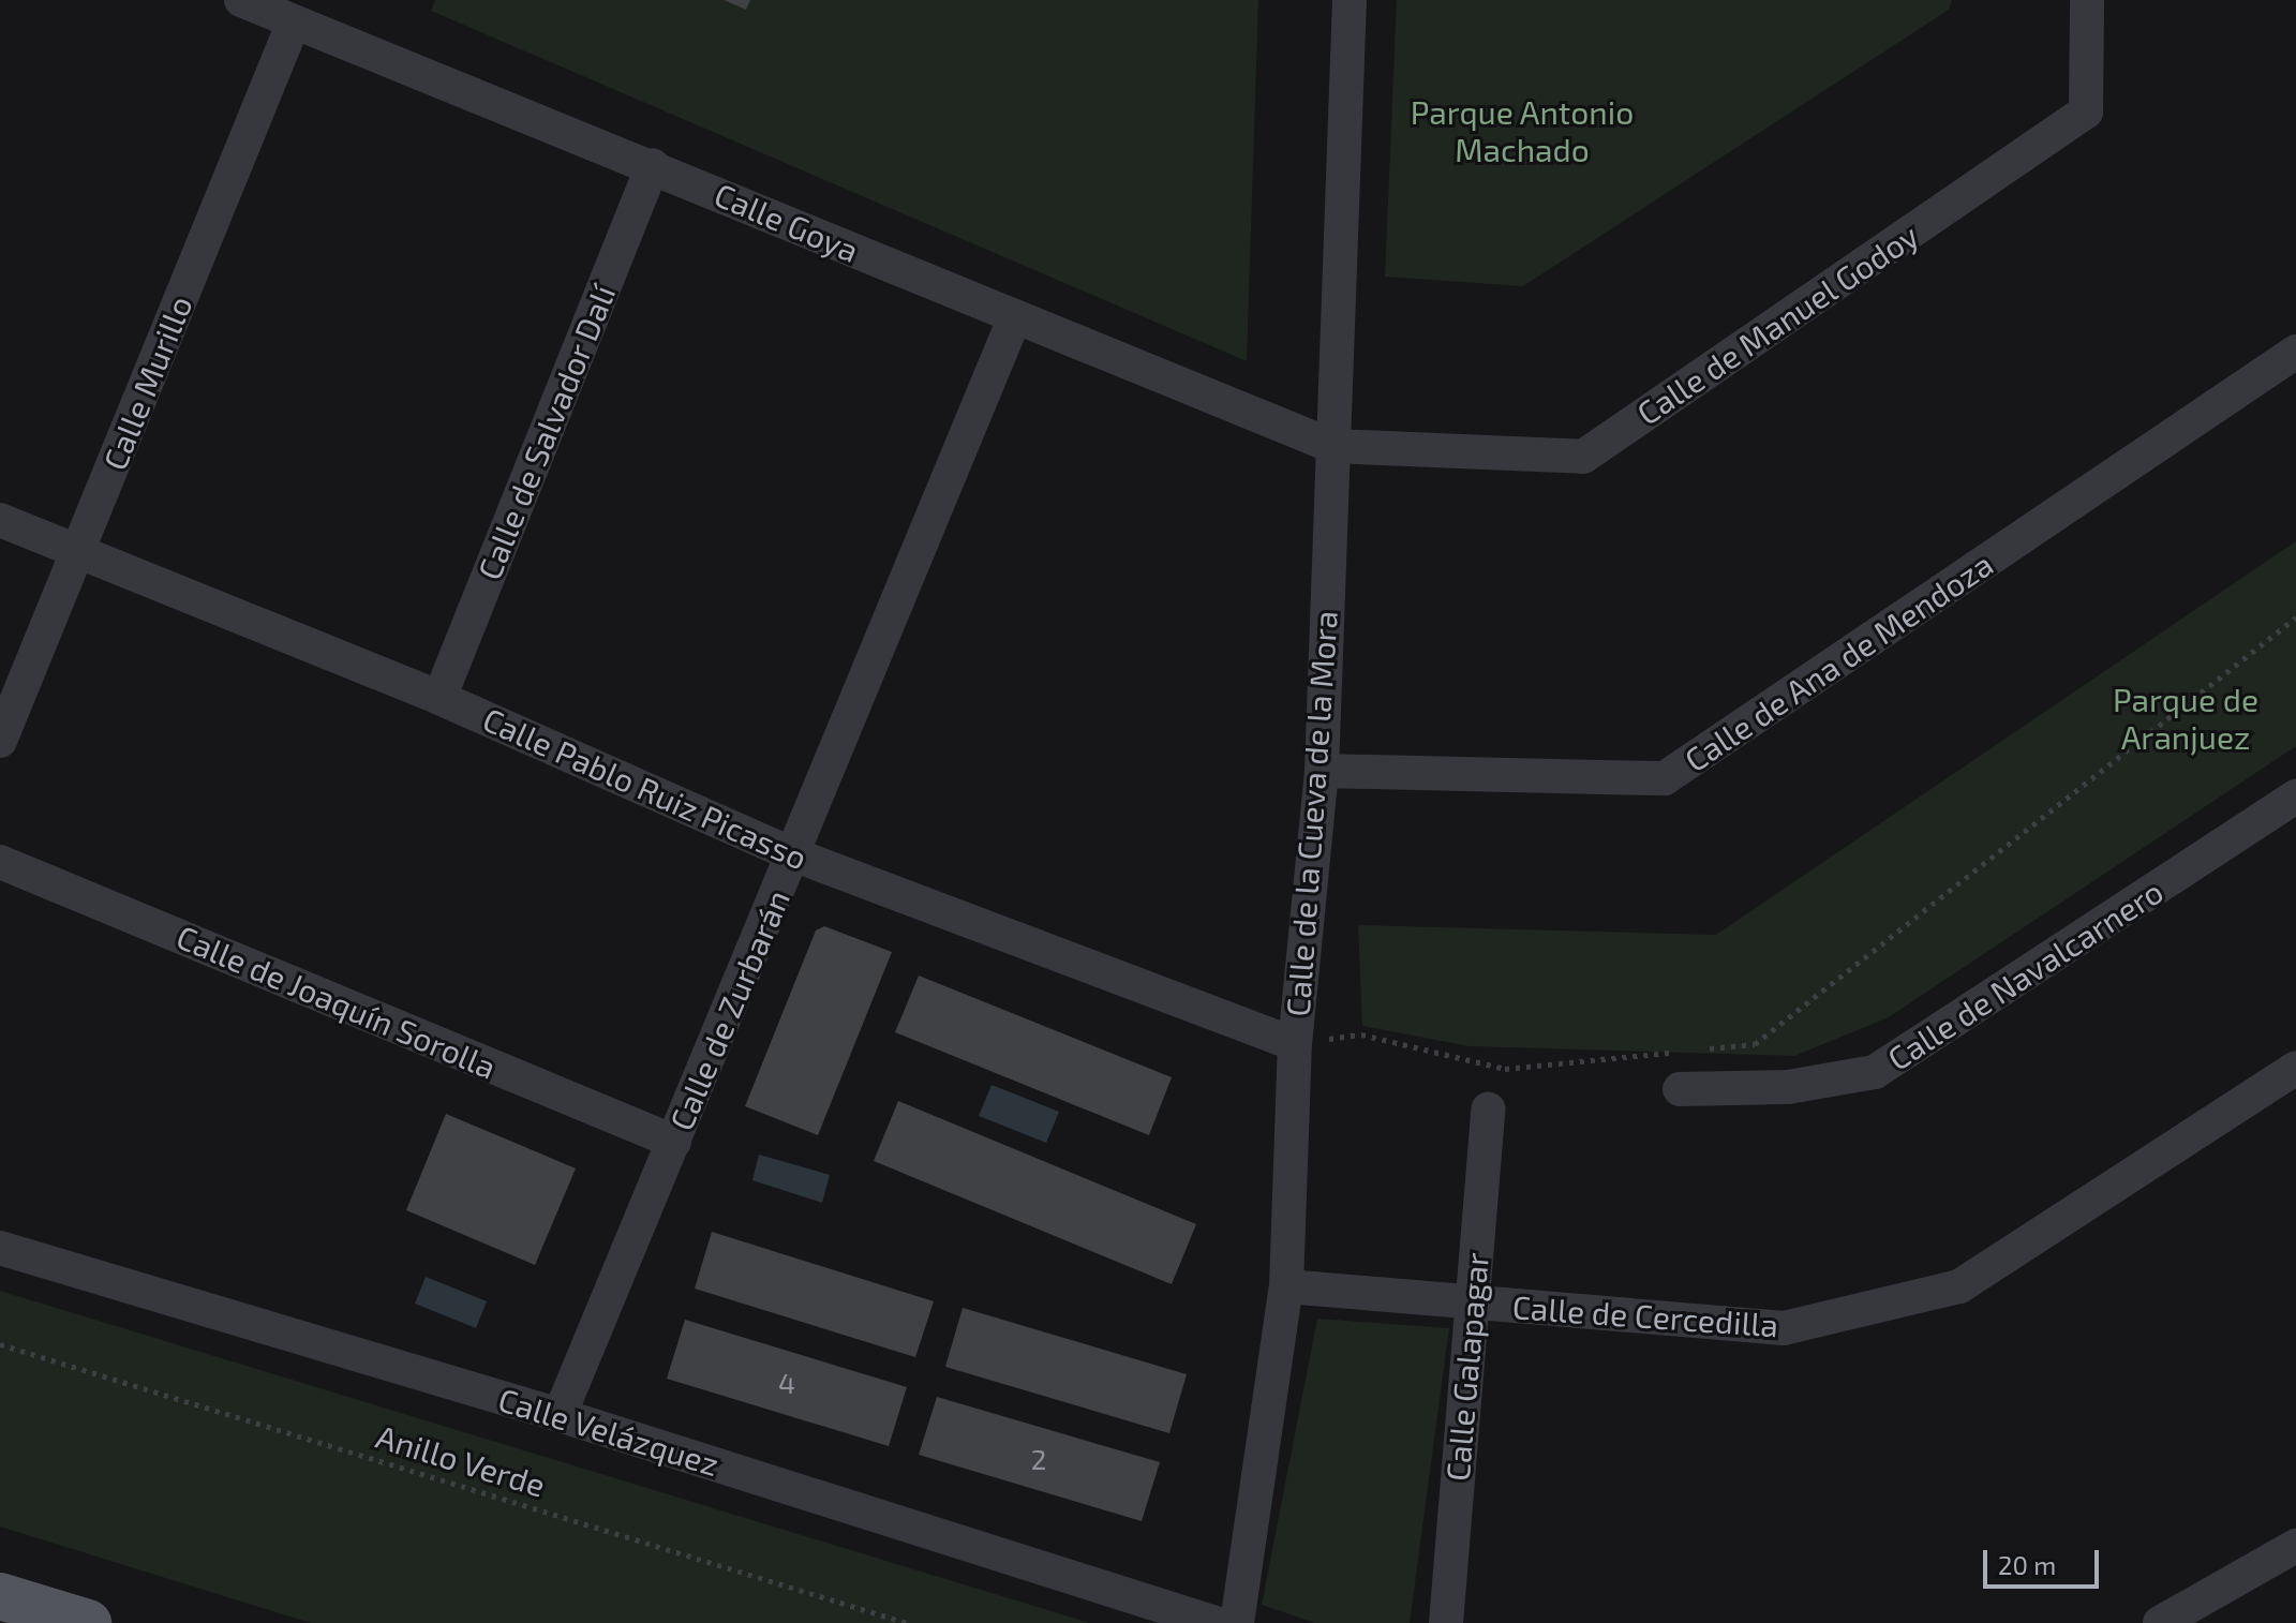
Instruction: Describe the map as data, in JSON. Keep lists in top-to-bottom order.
{
  "streets": {
    "street": [
      "Calle Goya",
      "Calle de Manuel Godoy",
      "Calle Murillo",
      "Calle de Salvador Dalí",
      "Calle de Ana de Mendoza",
      "Calle Pablo Ruiz Picasso",
      "Calle de la Cueva de la Mora",
      "Calle de Navalcarnero",
      "Calle de Joaquín Sorolla",
      "Calle de Zurbarán",
      "Calle de Cercedilla",
      "Calle Galapagar",
      "Calle Velázquez"
    ],
    "path": ["Anillo Verde"]
  },
  "crossings": [
    ["Calle Goya", "Calle de Manuel Godoy"],
    ["Calle Goya", "Calle Murillo"],
    ["Calle Goya", "Calle de Salvador Dalí"],
    ["Calle Goya", "Calle de la Cueva de la Mora"],
    ["Calle Goya", "Calle de Zurbarán"],
    ["Calle de Manuel Godoy", "Calle de la Cueva de la Mora"],
    ["Calle Murillo", "Calle Pablo Ruiz Picasso"],
    ["Calle de Salvador Dalí", "Calle Pablo Ruiz Picasso"],
    ["Calle de Ana de Mendoza", "Calle de la Cueva de la Mora"],
    ["Calle Pablo Ruiz Picasso", "Calle de la Cueva de la Mora"],
    ["Calle Pablo Ruiz Picasso", "Calle de Zurbarán"],
    ["Calle de la Cueva de la Mora", "Calle de Cercedilla"],
    ["Calle de Joaquín Sorolla", "Calle de Zurbarán"],
    ["Calle de Zurbarán", "Calle Velázquez"],
    ["Calle de Cercedilla", "Calle Galapagar"]
  ],
  "parks": ["Parque Antonio Machado", "Parque de Aranjuez"],
  "house_numbers": ["4", "2"],
  "scale_bar": "20 m"
}
